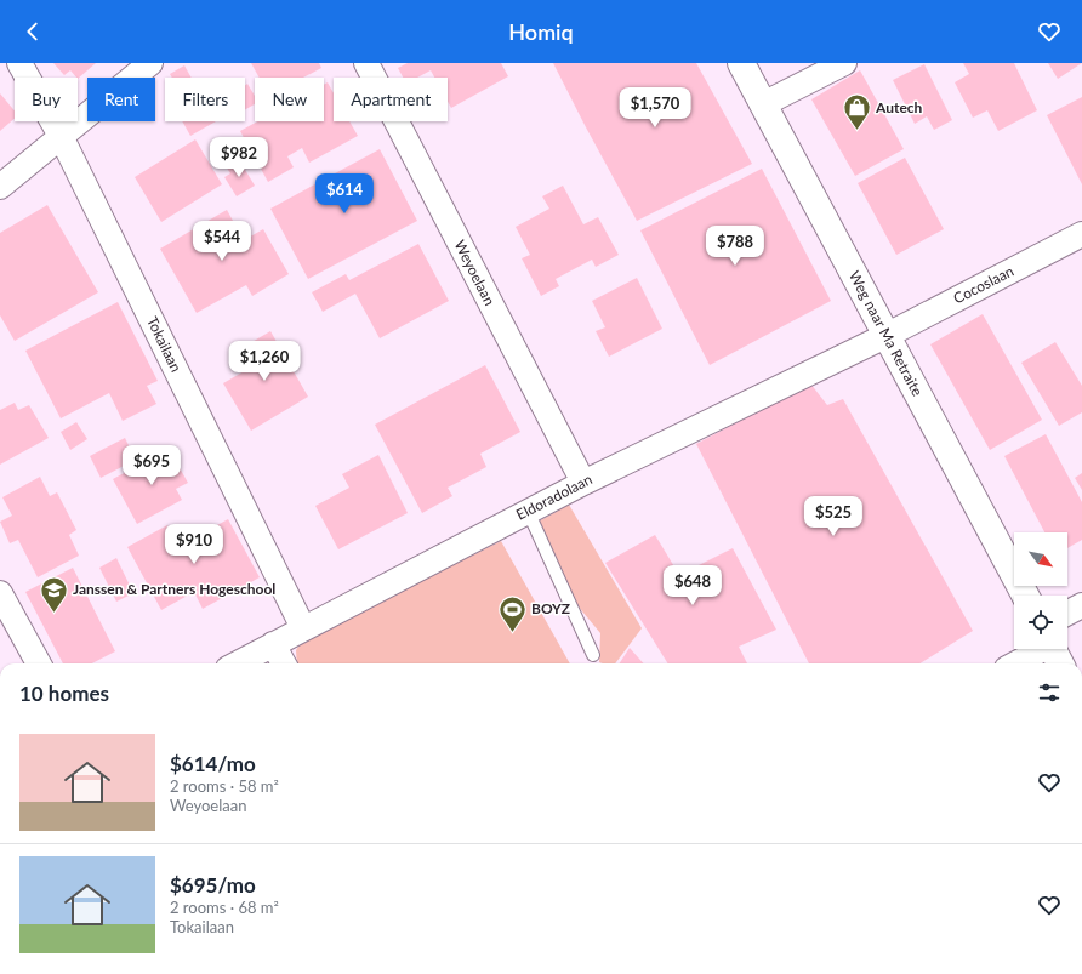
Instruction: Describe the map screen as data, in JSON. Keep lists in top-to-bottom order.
{
  "streets": {
    "street": [
      "Weyoelaan",
      "Cocoslaan",
      "Weg naar Ma Retraite",
      "Tokailaan",
      "Eldoradolaan"
    ]
  },
  "crossings": [
    ["Weyoelaan", "Eldoradolaan"],
    ["Cocoslaan", "Weg naar Ma Retraite"],
    ["Cocoslaan", "Eldoradolaan"],
    ["Weg naar Ma Retraite", "Eldoradolaan"],
    ["Tokailaan", "Eldoradolaan"]
  ],
  "places": {
    "shop": ["Autech"],
    "school or university": ["Janssen & Partners Hogeschool"],
    "sports": ["BOYZ"]
  },
  "north": "bottom right",
  "page": {
    "header": "Homiq",
    "chip": [
      "Buy",
      "Rent",
      "Filters",
      "New",
      "Apartment"
    ],
    "price": [
      "$1,570",
      "$982",
      "$614",
      "$544",
      "$788",
      "$1,260",
      "$695",
      "$525",
      "$910",
      "$648"
    ],
    "heading": "10 homes",
    "list": [
      {
        "name": "$614/mo",
        "note": "2 rooms · 58 m² · Weyoelaan"
      },
      {
        "name": "$695/mo",
        "note": "2 rooms · 68 m² · Tokailaan"
      }
    ]
  }
}
